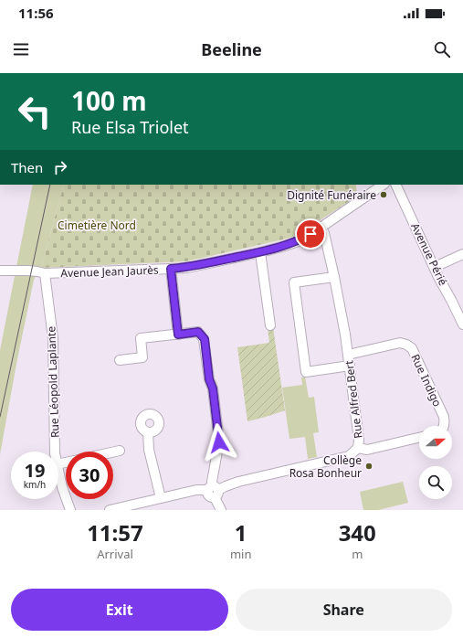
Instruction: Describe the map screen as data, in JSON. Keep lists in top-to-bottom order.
{
  "streets": {
    "street": [
      "Avenue Périé",
      "Avenue Jean Jaurès",
      "Rue Indigo",
      "Rue Léopold Laplante",
      "Rue Alfred Bert"
    ]
  },
  "crossings": [
    ["Avenue Jean Jaurès", "Rue Léopold Laplante"],
    ["Avenue Jean Jaurès", "Rue Alfred Bert"],
    ["Rue Indigo", "Rue Alfred Bert"]
  ],
  "parks": ["Cimetière Nord"],
  "places": ["Dignité Funéraire", "Collège Rosa Bonheur"],
  "north": "right",
  "page": {
    "status": "11:56",
    "header": "Beeline",
    "turn": ["100 m", "Rue Elsa Triolet"],
    "then": "Then",
    "speed": "19 km/h",
    "limit": "30",
    "eta": [
      "11:57",
      "Arrival",
      "1",
      "min",
      "340",
      "m"
    ],
    "buttons": ["Exit", "Share"]
  }
}
